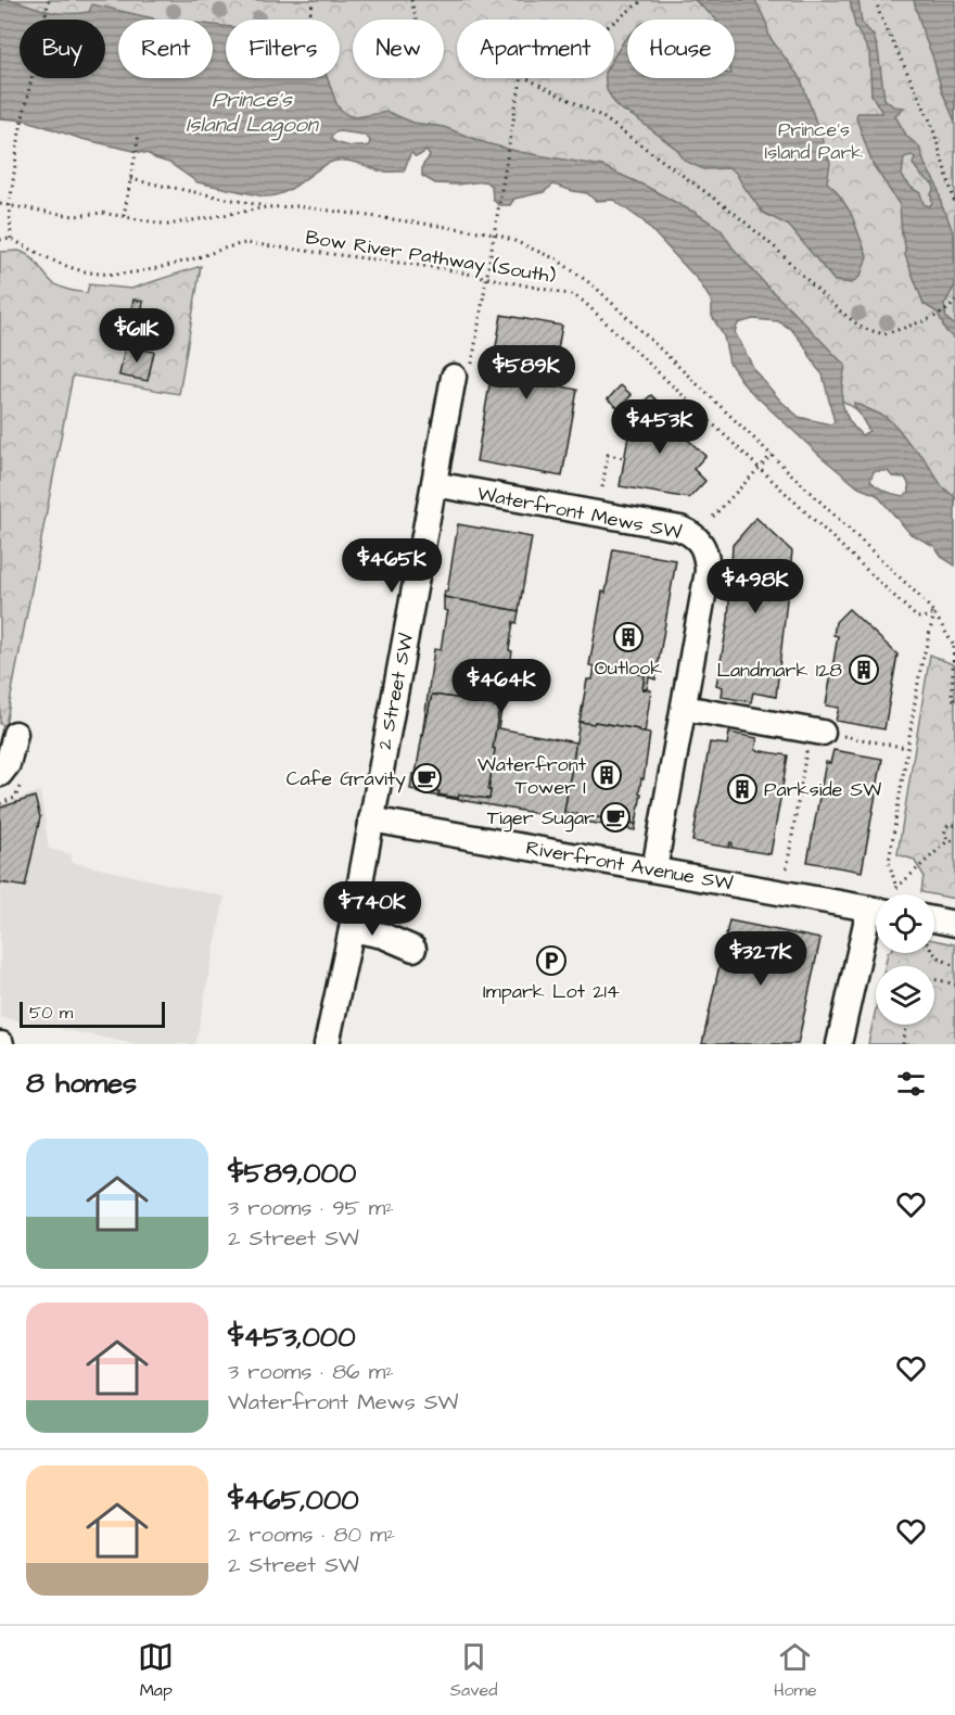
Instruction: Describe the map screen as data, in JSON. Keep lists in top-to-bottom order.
{
  "streets": {
    "street": ["Waterfront Mews SW", "2 Street SW", "Riverfront Avenue SW"],
    "path": ["Bow River Pathway (South)"]
  },
  "crossings": [
    ["Waterfront Mews SW", "2 Street SW"],
    ["Waterfront Mews SW", "Riverfront Avenue SW"],
    ["2 Street SW", "Riverfront Avenue SW"]
  ],
  "water": ["Prince's Island Lagoon"],
  "parks": ["Prince's Island Park"],
  "places": {
    "building": [
      "Outlook",
      "Landmark 128",
      "Waterfront Tower I",
      "Parkside SW"
    ],
    "cafe": ["Cafe Gravity", "Tiger Sugar"],
    "parking": ["Impark Lot 214"]
  },
  "scale_bar": "50 m",
  "page": {
    "chip": [
      "Buy",
      "Rent",
      "Filters",
      "New",
      "Apartment",
      "House"
    ],
    "price": [
      "$611K",
      "$589K",
      "$453K",
      "$465K",
      "$498K",
      "$464K",
      "$740K",
      "$327K"
    ],
    "scale": "50 m",
    "heading": "8 homes",
    "list": [
      {
        "name": "$589,000",
        "note": "3 rooms · 95 m² · 2 Street SW"
      },
      {
        "name": "$453,000",
        "note": "3 rooms · 86 m² · Waterfront Mews SW"
      },
      {
        "name": "$465,000",
        "note": "2 rooms · 80 m² · 2 Street SW"
      }
    ],
    "tabs": ["Map", "Saved", "Home"]
  }
}
